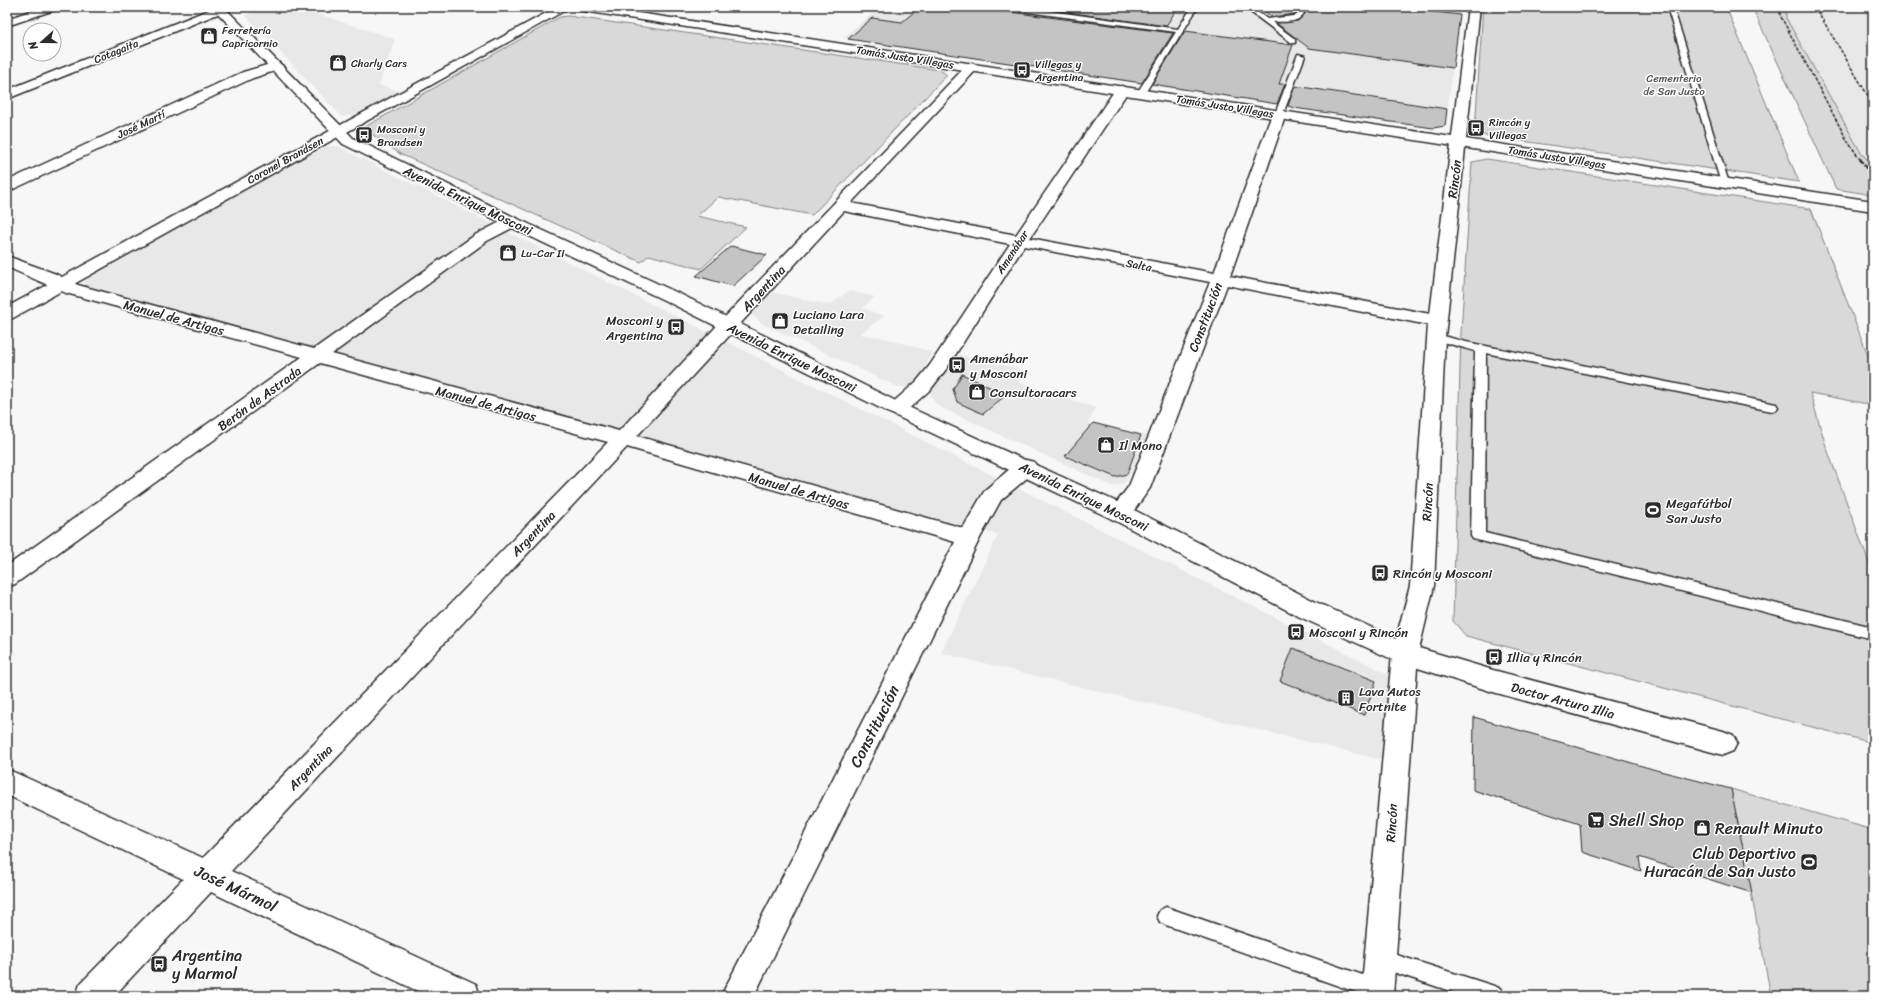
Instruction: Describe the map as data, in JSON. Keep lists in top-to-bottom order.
{
  "streets": {
    "street": [
      "Cotagaita",
      "Tomás Justo Villegas",
      "José Martí",
      "Coronel Brandsen",
      "Rincón",
      "Avenida Enrique Mosconi",
      "Amenábar",
      "Salta",
      "Argentina",
      "Manuel de Artigas",
      "Constitución",
      "Berón de Astrada",
      "Doctor Arturo Illia",
      "José Mármol"
    ]
  },
  "crossings": [
    ["Cotagaita", "Avenida Enrique Mosconi"],
    ["Tomás Justo Villegas", "Rincón"],
    ["Tomás Justo Villegas", "Amenábar"],
    ["Tomás Justo Villegas", "Argentina"],
    ["Tomás Justo Villegas", "Constitución"],
    ["José Martí", "Avenida Enrique Mosconi"],
    ["Coronel Brandsen", "Avenida Enrique Mosconi"],
    ["Coronel Brandsen", "Manuel de Artigas"],
    ["Rincón", "Avenida Enrique Mosconi"],
    ["Rincón", "Salta"],
    ["Rincón", "Doctor Arturo Illia"],
    ["Avenida Enrique Mosconi", "Amenábar"],
    ["Avenida Enrique Mosconi", "Argentina"],
    ["Avenida Enrique Mosconi", "Constitución"],
    ["Avenida Enrique Mosconi", "Berón de Astrada"],
    ["Avenida Enrique Mosconi", "Doctor Arturo Illia"],
    ["Amenábar", "Salta"],
    ["Salta", "Argentina"],
    ["Salta", "Constitución"],
    ["Argentina", "Manuel de Artigas"],
    ["Argentina", "José Mármol"],
    ["Manuel de Artigas", "Constitución"],
    ["Manuel de Artigas", "Berón de Astrada"]
  ],
  "parks": ["Cementerio de San Justo"],
  "places": {
    "shop": [
      "Ferretería Capricornio",
      "Charly Cars",
      "Lu-Car II",
      "Luciano Lara Detailing",
      "Consultoracars",
      "Il Mono",
      "Renault Minuto"
    ],
    "bus stop": [
      "Villegas y Argentina",
      "Rincón y Villegas",
      "Mosconi y Brandsen",
      "Mosconi y Argentina",
      "Amenábar y Mosconi",
      "Rincón y Mosconi",
      "Mosconi y Rincón",
      "Illia y Rincón",
      "Argentina y Marmol"
    ],
    "sports": ["Megafútbol San Justo", "Club Deportivo Huracán de San Justo"],
    "building": ["Lava Autos Fortnite"],
    "supermarket": ["Shell Shop"]
  },
  "north": "left"
}
